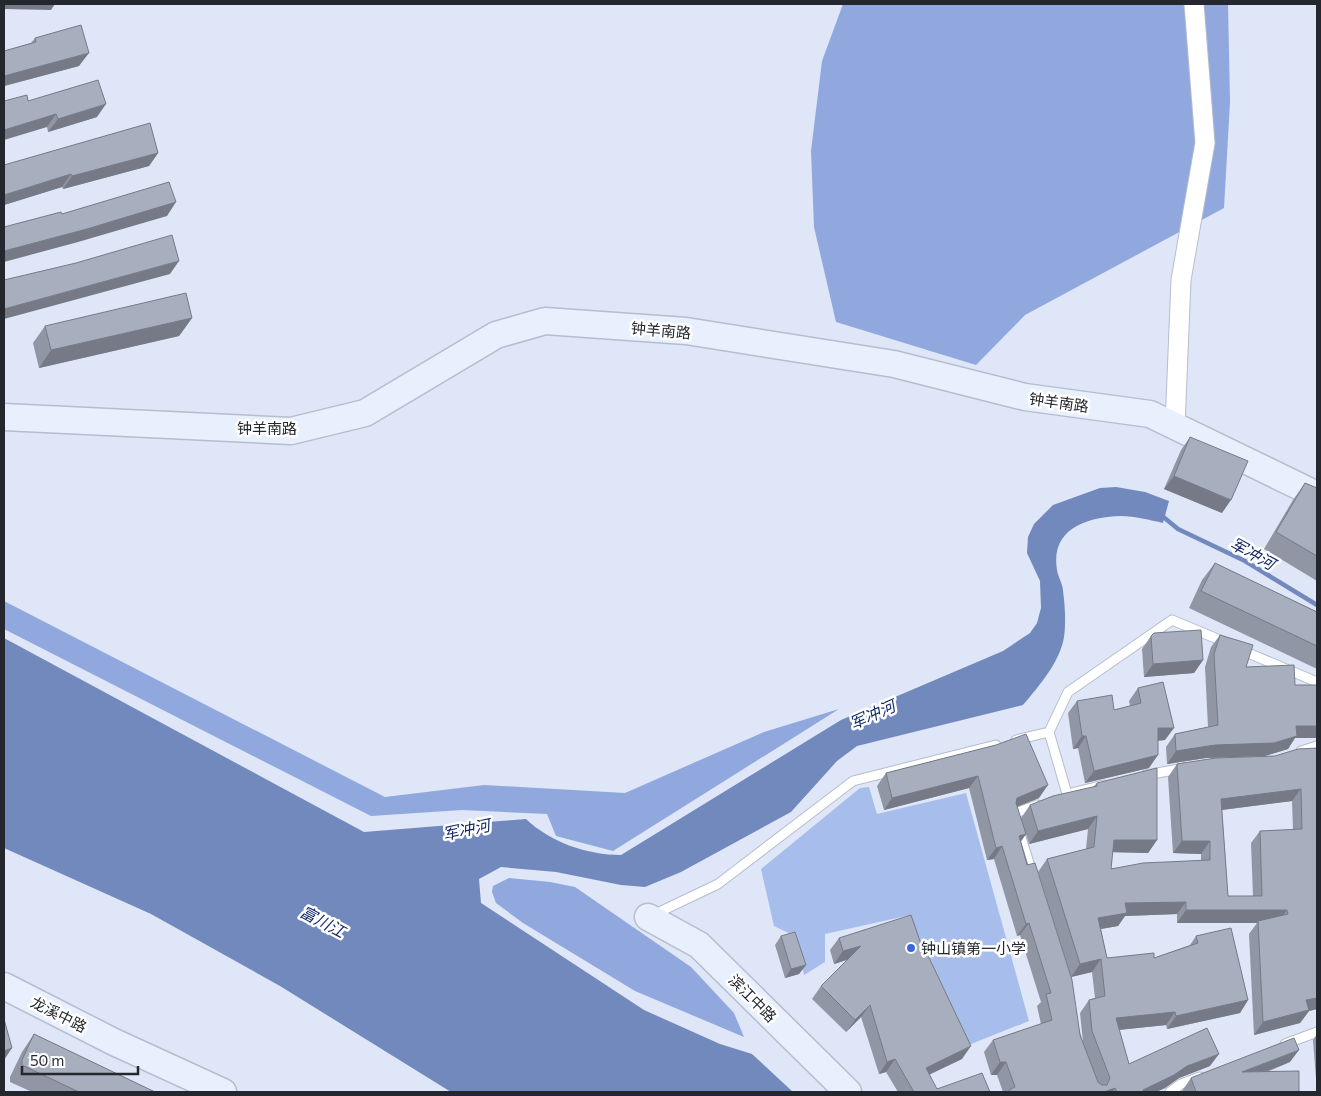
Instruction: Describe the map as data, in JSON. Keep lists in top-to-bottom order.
{
  "streets": {
    "main road": ["钟羊南路", "滨江中路", "龙溪中路"]
  },
  "water": ["军冲河", "富川江"],
  "places": ["钟山镇第一小学"],
  "scale_bar": "50 m"
}
